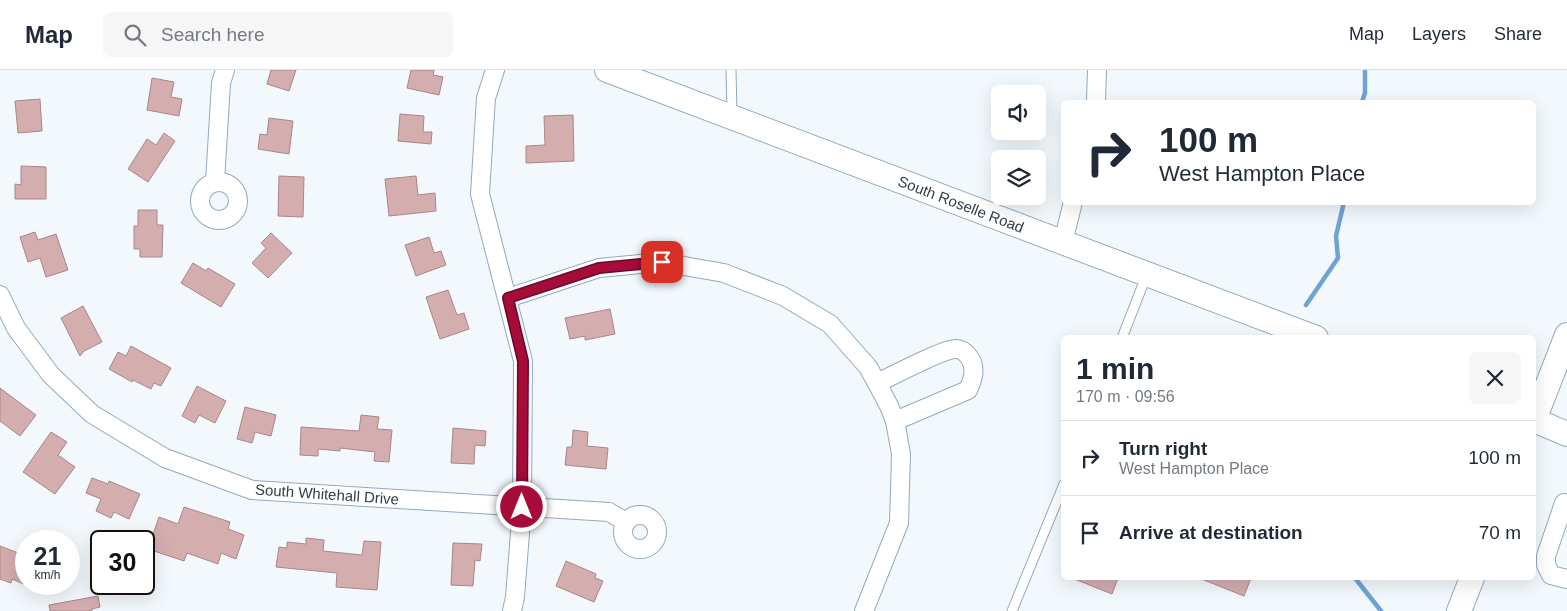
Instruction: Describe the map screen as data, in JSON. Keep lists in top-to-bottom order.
{
  "streets": {
    "main road": ["South Roselle Road"],
    "street": ["South Whitehall Drive"]
  },
  "page": {
    "header": "Map",
    "search": "Search here",
    "nav": ["Map", "Layers", "Share"],
    "turn": ["100 m", "West Hampton Place"],
    "heading": ["1 min", "170 m · 09:56"],
    "list": [
      {
        "name": "Turn right",
        "note": "West Hampton Place",
        "value": "100 m"
      },
      {
        "name": "Arrive at destination",
        "value": "70 m"
      }
    ],
    "speed": "21 km/h",
    "limit": "30"
  }
}
